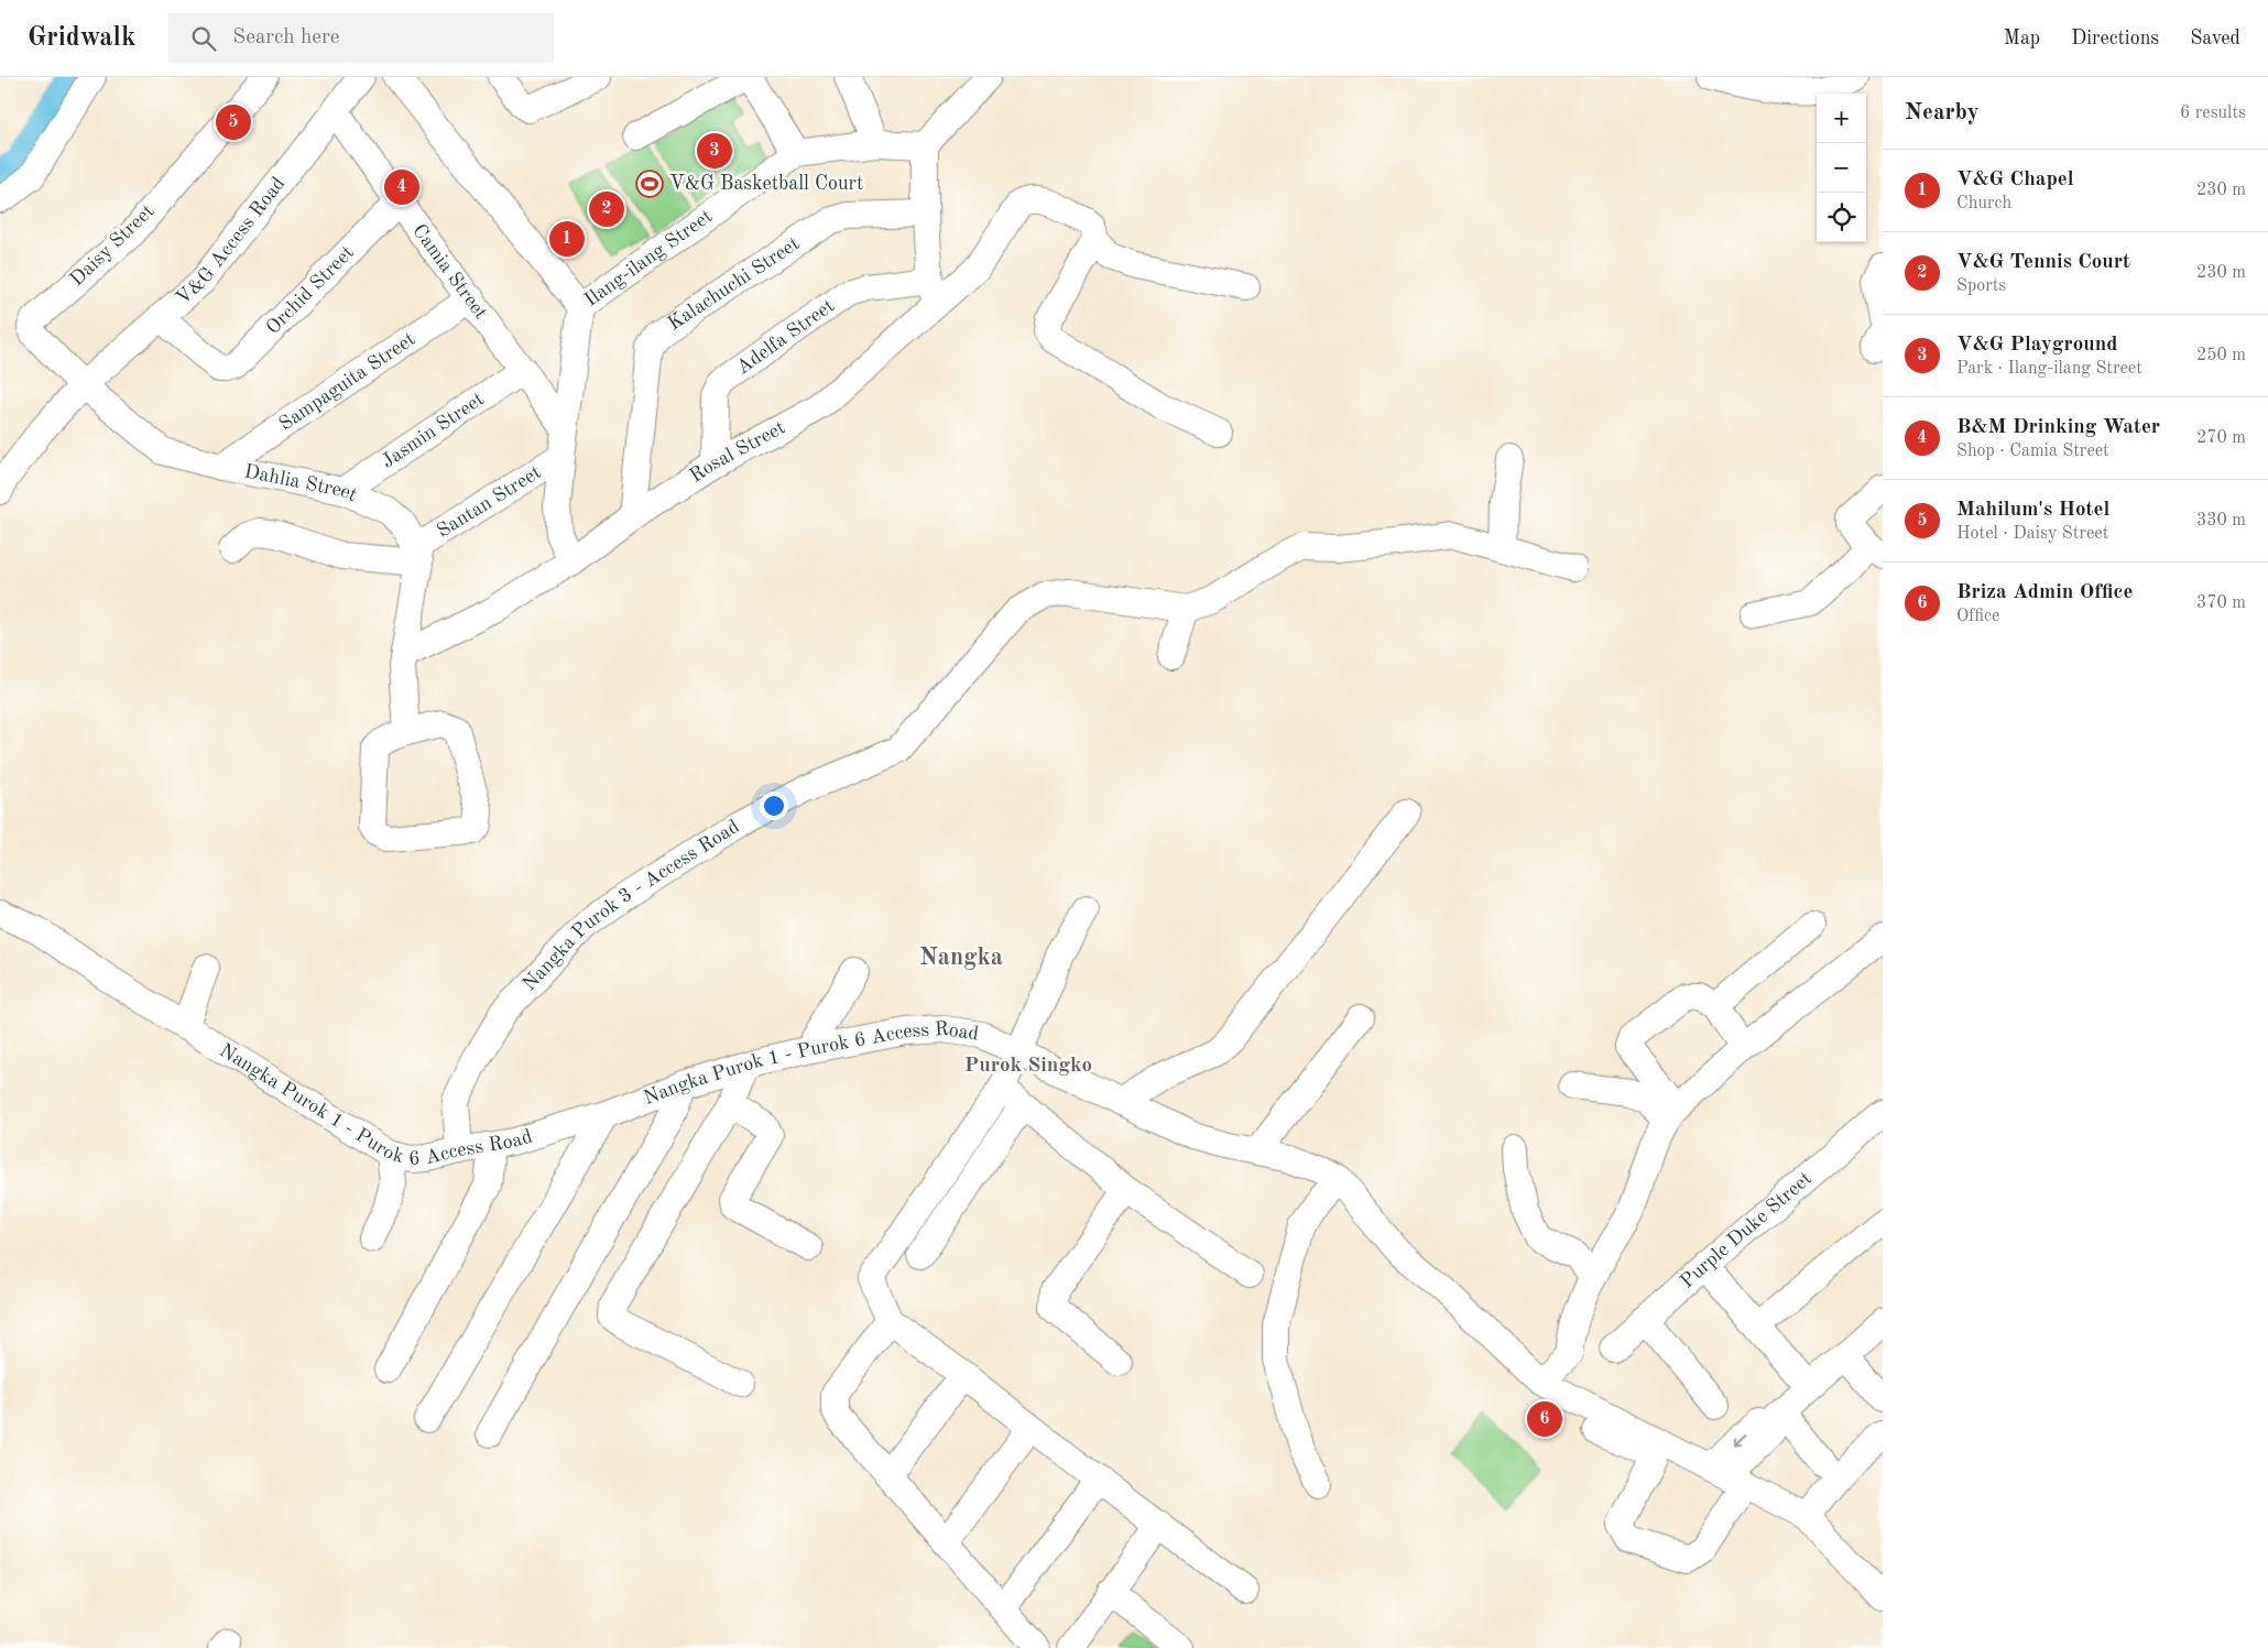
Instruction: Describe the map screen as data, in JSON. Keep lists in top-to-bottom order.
{
  "streets": {
    "street": [
      "V&G Access Road",
      "Daisy Street",
      "Ilang-ilang Street",
      "Camia Street",
      "Kalachuchi Street",
      "Orchid Street",
      "Adelfa Street",
      "Sampaguita Street",
      "Jasmin Street",
      "Rosal Street",
      "Dahlia Street",
      "Santan Street",
      "Nangka Purok 3 - Access Road",
      "Nangka Purok 1 - Purok 6 Access Road",
      "Purple Duke Street"
    ]
  },
  "crossings": [
    ["V&G Access Road", "Daisy Street"],
    ["V&G Access Road", "Camia Street"],
    ["V&G Access Road", "Orchid Street"],
    ["V&G Access Road", "Dahlia Street"],
    ["Daisy Street", "Dahlia Street"],
    ["Ilang-ilang Street", "Camia Street"],
    ["Ilang-ilang Street", "Rosal Street"],
    ["Ilang-ilang Street", "Santan Street"],
    ["Camia Street", "Orchid Street"],
    ["Camia Street", "Sampaguita Street"],
    ["Camia Street", "Jasmin Street"],
    ["Kalachuchi Street", "Rosal Street"],
    ["Adelfa Street", "Rosal Street"],
    ["Sampaguita Street", "Dahlia Street"],
    ["Jasmin Street", "Dahlia Street"],
    ["Dahlia Street", "Santan Street"],
    ["Nangka Purok 3 - Access Road", "Nangka Purok 1 - Purok 6 Access Road"]
  ],
  "districts": ["Nangka", "Purok Singko"],
  "places": {
    "sports": ["V&G Basketball Court"]
  },
  "page": {
    "header": "Gridwalk",
    "search": "Search here",
    "nav": ["Map", "Directions", "Saved"],
    "heading": ["Nearby", "6 results"],
    "map_buttons": ["+", "−"],
    "pins": [
      "5",
      "3",
      "4",
      "2",
      "1",
      "6"
    ],
    "list": [
      {
        "mark": "1",
        "name": "V&G Chapel",
        "note": "Church",
        "value": "230 m"
      },
      {
        "mark": "2",
        "name": "V&G Tennis Court",
        "note": "Sports",
        "value": "230 m"
      },
      {
        "mark": "3",
        "name": "V&G Playground",
        "note": "Park · Ilang-ilang Street",
        "value": "250 m"
      },
      {
        "mark": "4",
        "name": "B&M Drinking Water",
        "note": "Shop · Camia Street",
        "value": "270 m"
      },
      {
        "mark": "5",
        "name": "Mahilum's Hotel",
        "note": "Hotel · Daisy Street",
        "value": "330 m"
      },
      {
        "mark": "6",
        "name": "Briza Admin Office",
        "note": "Office",
        "value": "370 m"
      }
    ]
  }
}
